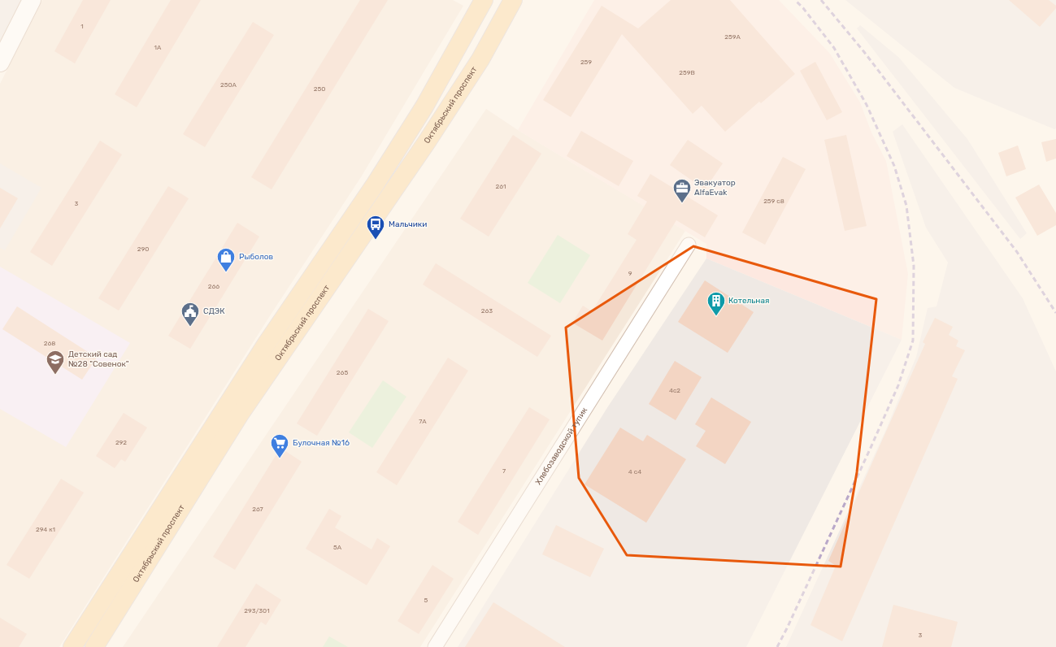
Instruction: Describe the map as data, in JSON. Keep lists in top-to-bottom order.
{
  "streets": {
    "main road": ["Октябрьский проспект"],
    "street": ["Хлебозаводской тупик"]
  },
  "places": {
    "office": ["Эвакуатор AlfaEvak"],
    "bus stop": ["Мальчики"],
    "shop": ["Рыболов"],
    "building": ["Котельная"],
    "public building": ["СДЭК"],
    "school or university": ["Детский сад №28 \"Совенок\""],
    "supermarket": ["Булочная №16"]
  },
  "house_numbers": [
    "1",
    "259А",
    "1А",
    "259",
    "259В",
    "250А",
    "250",
    "261",
    "259 с8",
    "3",
    "290",
    "9",
    "266",
    "263",
    "268",
    "265",
    "4с2",
    "7А",
    "292",
    "7",
    "4 с4",
    "267",
    "294 к1",
    "5А",
    "5",
    "293/301",
    "3"
  ]
}
